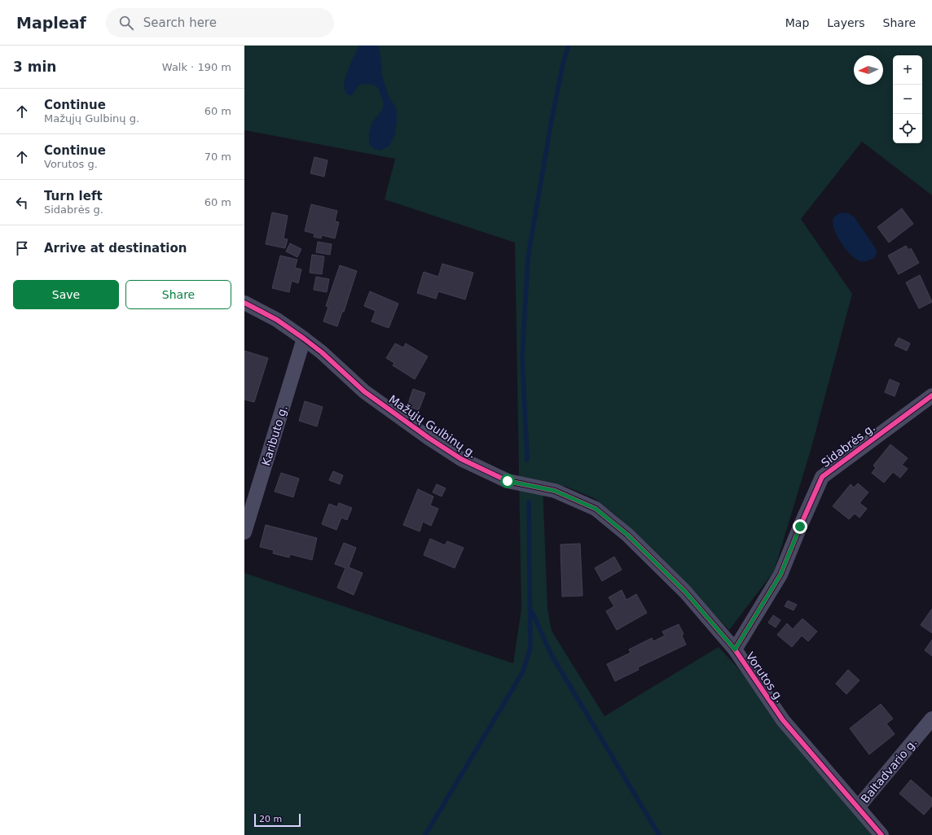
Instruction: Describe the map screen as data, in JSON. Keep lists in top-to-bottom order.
{
  "streets": {
    "street": [
      "Mažųjų Gulbinų g.",
      "Kaributo g.",
      "Sidabrės g.",
      "Vorutos g.",
      "Baltadvario g."
    ]
  },
  "crossings": [
    ["Mažųjų Gulbinų g.", "Kaributo g."],
    ["Mažųjų Gulbinų g.", "Vorutos g."],
    ["Sidabrės g.", "Vorutos g."],
    ["Vorutos g.", "Baltadvario g."]
  ],
  "scale_bar": "20 m",
  "north": "left",
  "page": {
    "header": "Mapleaf",
    "search": "Search here",
    "nav": ["Map", "Layers", "Share"],
    "heading": ["3 min", "Walk · 190 m"],
    "map_buttons": ["+", "−"],
    "list": [
      ["Continue", "Mažųjų Gulbinų g.", "60 m"],
      ["Continue", "Vorutos g.", "70 m"],
      ["Turn left", "Sidabrės g.", "60 m"],
      "Arrive at destination"
    ],
    "buttons": ["Save", "Share"],
    "scale": "20 m"
  }
}
